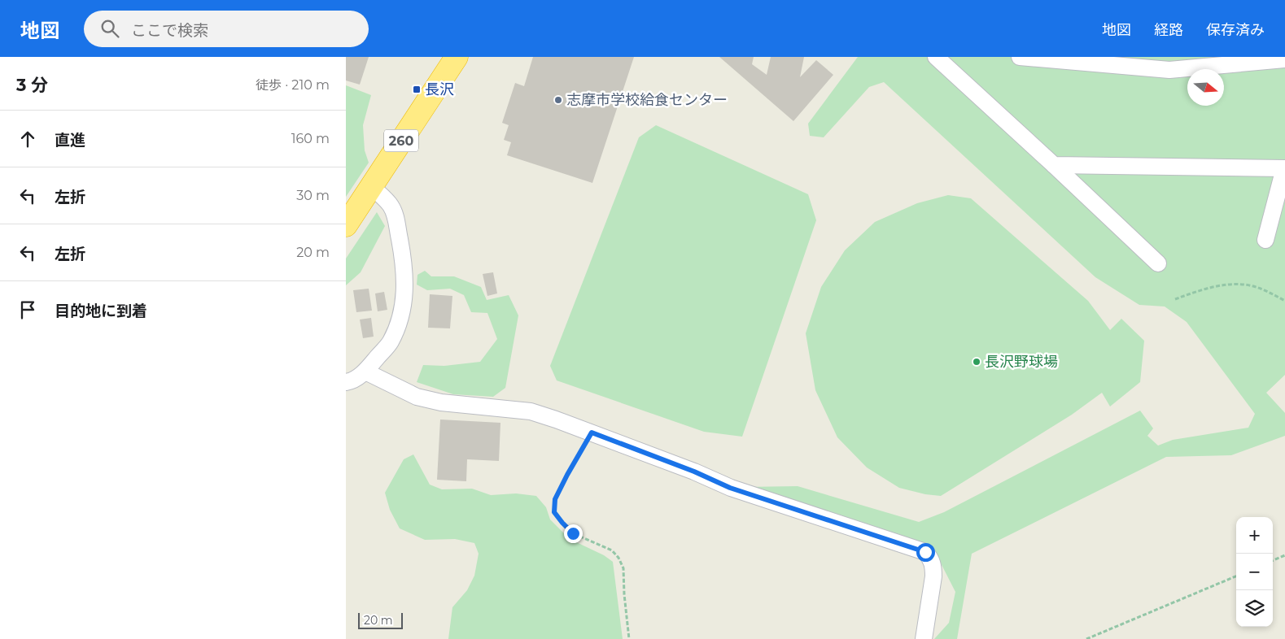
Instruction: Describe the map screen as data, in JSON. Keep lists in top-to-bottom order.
{
  "streets": {
    "highway": ["260"]
  },
  "places": {
    "transit": ["長沢"],
    "other": ["志摩市学校給食センター", "長沢野球場"]
  },
  "scale_bar": "20 m",
  "north": "right",
  "page": {
    "header": "地図",
    "search": "ここで検索",
    "nav": ["地図", "経路", "保存済み"],
    "heading": ["3 分", "徒歩 · 210 m"],
    "list": [
      ["直進", "160 m"],
      ["左折", "30 m"],
      ["左折", "20 m"],
      "目的地に到着"
    ],
    "map_buttons": ["+", "−"],
    "scale": "20 m"
  }
}
